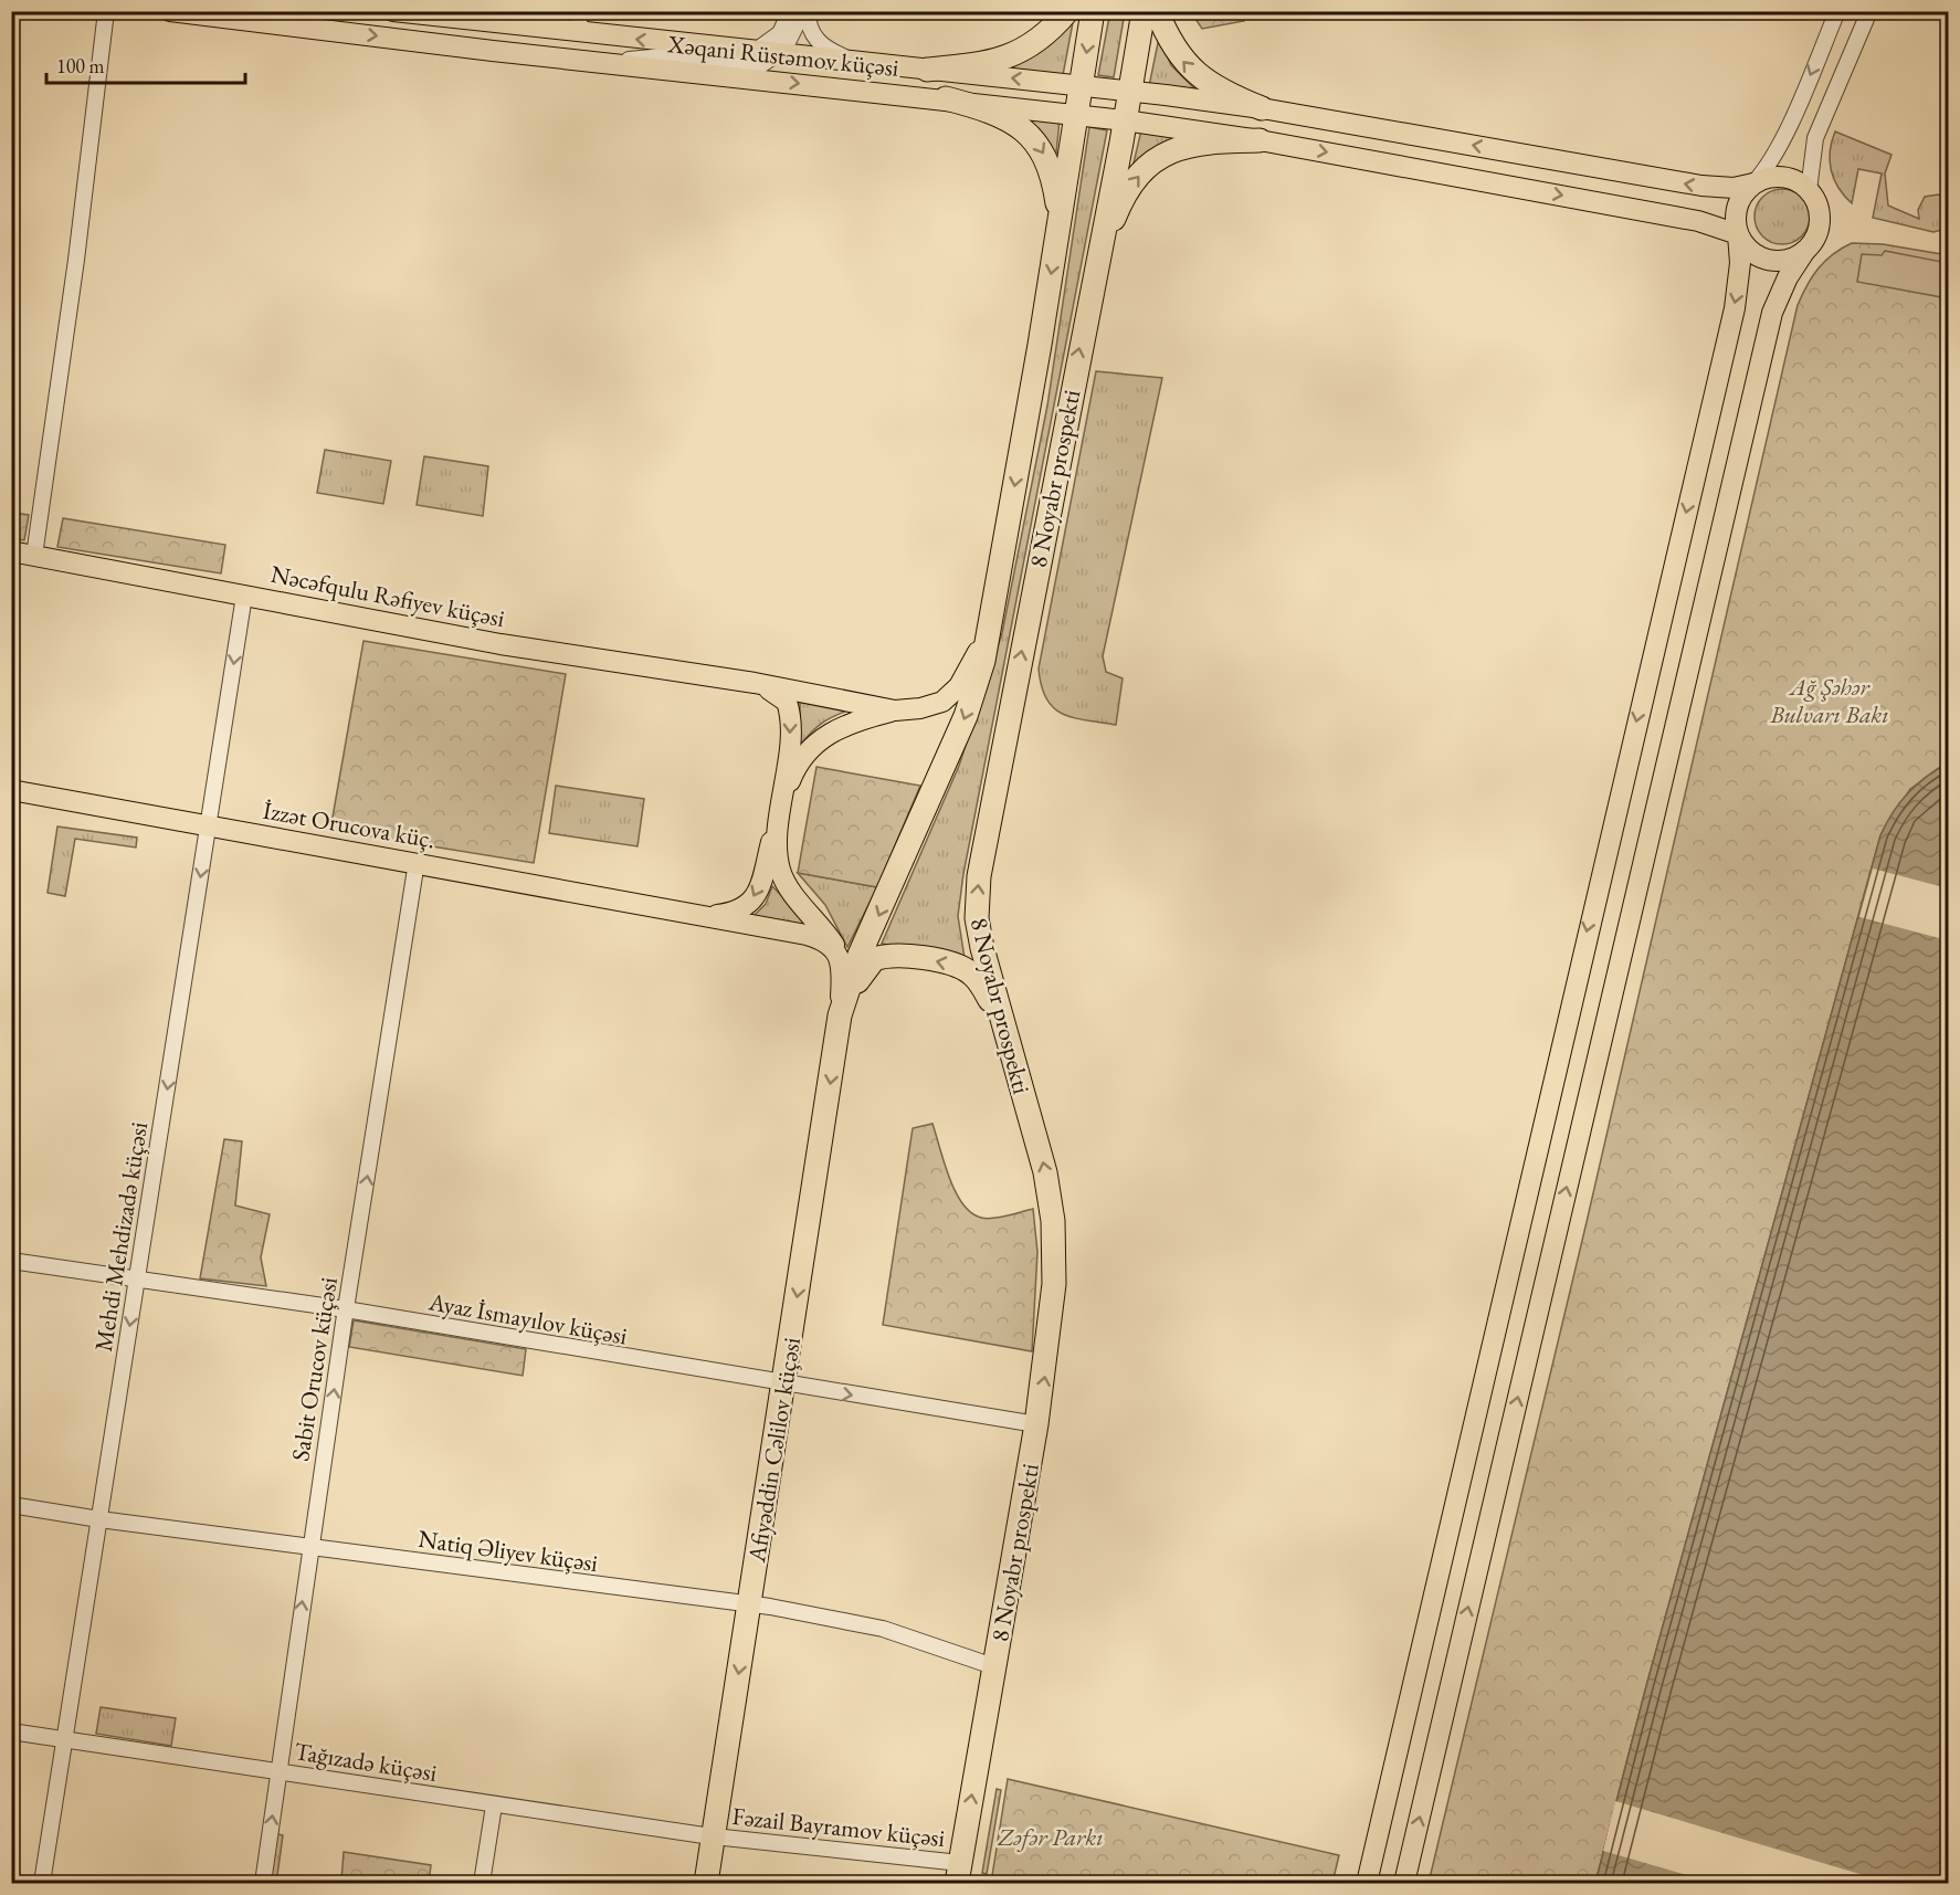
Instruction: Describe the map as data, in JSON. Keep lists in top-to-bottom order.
{
  "streets": {
    "highway": ["8 Noyabr prospekti", "Afiyəddin Cəlilov küçəsi"],
    "main road": ["Xəqani Rüstəmov küçəsi", "Nəcəfqulu Rəfiyev küçəsi", "İzzət Orucova küç."],
    "street": [
      "Mehdi Mehdizadə küçəsi",
      "Ayaz İsmayılov küçəsi",
      "Sabit Orucov küçəsi",
      "Natiq Əliyev küçəsi",
      "Tağızadə küçəsi",
      "Fəzail Bayramov küçəsi"
    ]
  },
  "crossings": [
    ["Xəqani Rüstəmov küçəsi", "8 Noyabr prospekti"],
    ["8 Noyabr prospekti", "Ayaz İsmayılov küçəsi"],
    ["8 Noyabr prospekti", "Afiyəddin Cəlilov küçəsi"],
    ["8 Noyabr prospekti", "Natiq Əliyev küçəsi"],
    ["8 Noyabr prospekti", "Fəzail Bayramov küçəsi"],
    ["Nəcəfqulu Rəfiyev küçəsi", "Mehdi Mehdizadə küçəsi"],
    ["İzzət Orucova küç.", "Mehdi Mehdizadə küçəsi"],
    ["İzzət Orucova küç.", "Sabit Orucov küçəsi"],
    ["Mehdi Mehdizadə küçəsi", "Ayaz İsmayılov küçəsi"],
    ["Mehdi Mehdizadə küçəsi", "Natiq Əliyev küçəsi"],
    ["Mehdi Mehdizadə küçəsi", "Tağızadə küçəsi"],
    ["Ayaz İsmayılov küçəsi", "Sabit Orucov küçəsi"],
    ["Ayaz İsmayılov küçəsi", "Afiyəddin Cəlilov küçəsi"],
    ["Sabit Orucov küçəsi", "Natiq Əliyev küçəsi"],
    ["Sabit Orucov küçəsi", "Tağızadə küçəsi"],
    ["Afiyəddin Cəlilov küçəsi", "Natiq Əliyev küçəsi"],
    ["Afiyəddin Cəlilov küçəsi", "Tağızadə küçəsi"],
    ["Afiyəddin Cəlilov küçəsi", "Fəzail Bayramov küçəsi"],
    ["Tağızadə küçəsi", "Fəzail Bayramov küçəsi"]
  ],
  "one_way": ["Mehdi Mehdizadə küçəsi", "Sabit Orucov küçəsi", "Afiyəddin Cəlilov küçəsi"],
  "parks": ["Ağ Şəhər Bulvarı Bakı", "Zəfər Parkı"],
  "scale_bar": "100 m"
}
